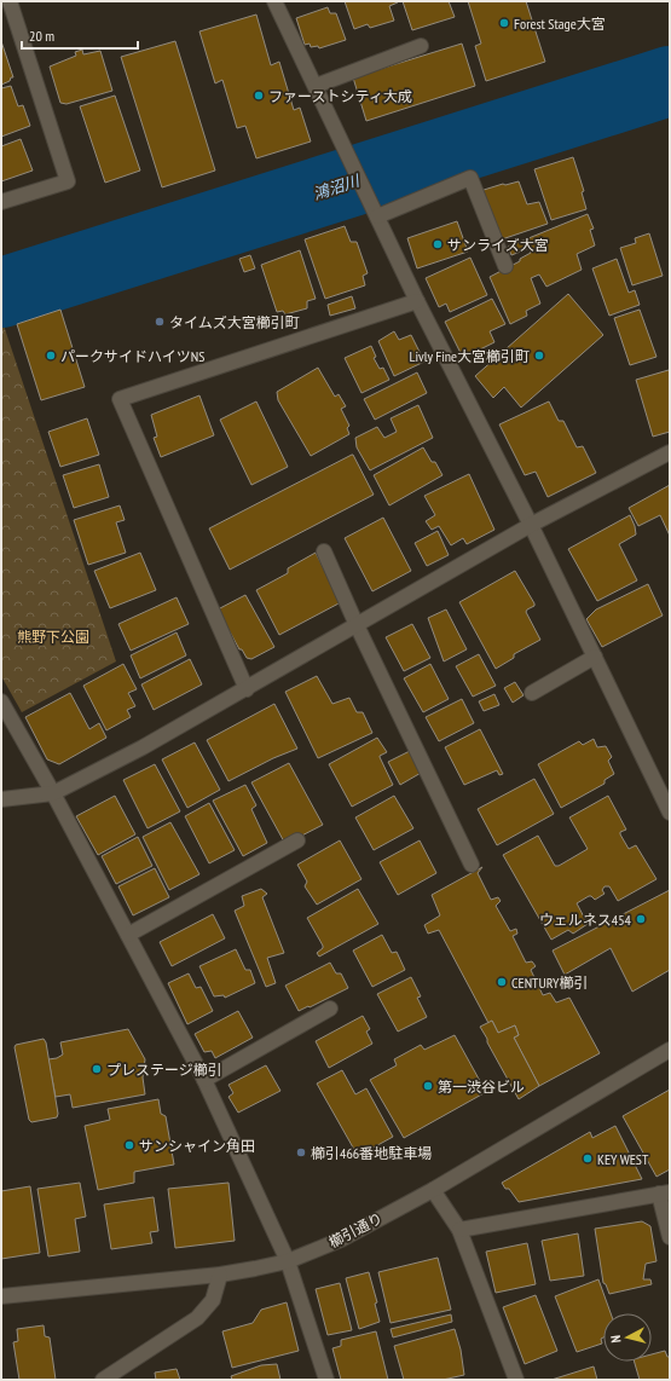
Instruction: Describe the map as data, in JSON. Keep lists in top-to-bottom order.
{
  "streets": {
    "street": ["櫛引通り"]
  },
  "water": ["鴻沼川"],
  "parks": ["熊野下公園"],
  "places": [
    "Forest Stage大宮",
    "ファーストシティ大成",
    "サンライズ大宮",
    "タイムズ大宮櫛引町",
    "パークサイドハイツNS",
    "Livly Fine大宮櫛引町",
    "ウェルネス454",
    "CENTURY櫛引",
    "プレステージ櫛引",
    "第一渋谷ビル",
    "サンシャイン角田",
    "櫛引466番地駐車場",
    "KEY WEST"
  ],
  "scale_bar": "20 m",
  "north": "left"
}
